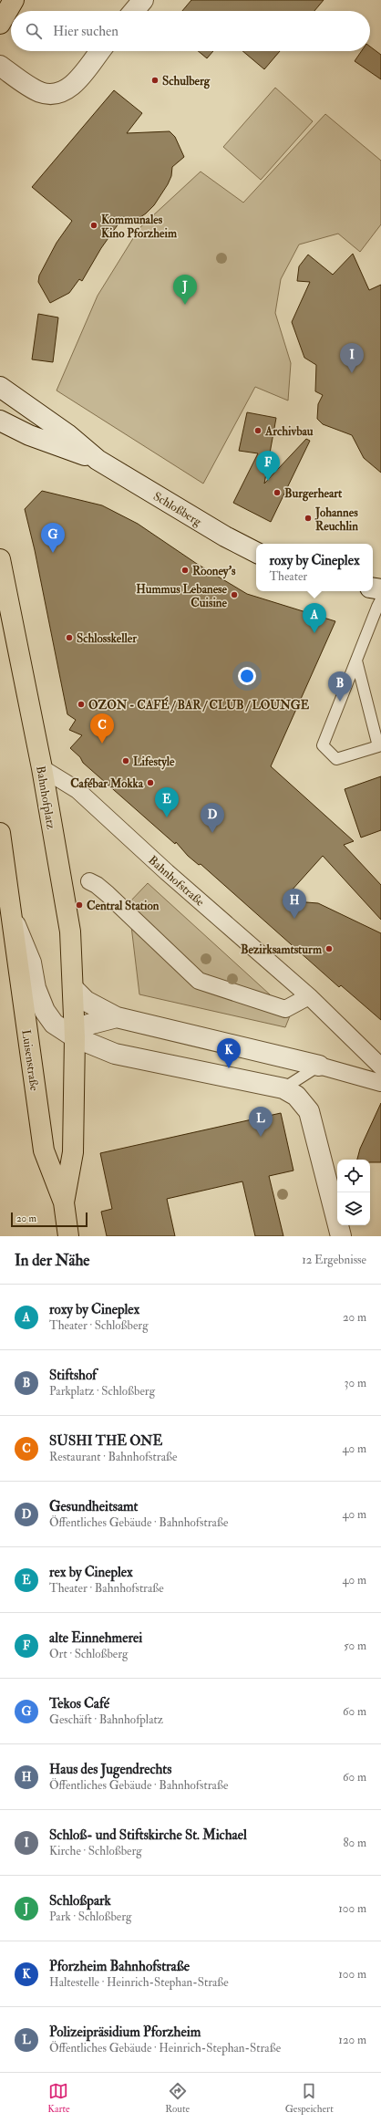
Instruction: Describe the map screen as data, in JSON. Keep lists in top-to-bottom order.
{
  "streets": {
    "main road": ["Bahnhofplatz", "Luisenstraße"],
    "street": ["Schloßberg", "Bahnhofstraße"]
  },
  "crossings": [
    ["Bahnhofplatz", "Bahnhofstraße"],
    ["Bahnhofplatz", "Luisenstraße"]
  ],
  "places": [
    "Schulberg",
    "Kommunales Kino Pforzheim",
    "Archivbau",
    "Burgerheart",
    "Johannes Reuchlin",
    "Rooney's",
    "Hummus Lebanese Cuisine",
    "Schlosskeller",
    "OZON - CAFÉ / BAR / CLUB / LOUNGE",
    "Lifestyle",
    "Cafébar Mokka",
    "Central Station",
    "Bezirksamtsturm"
  ],
  "scale_bar": "20 m",
  "page": {
    "search": "Hier suchen",
    "pins": [
      "J",
      "I",
      "F",
      "G",
      "A",
      "B",
      "C",
      "E",
      "D",
      "H",
      "K",
      "L"
    ],
    "popup": ["roxy by Cineplex", "Theater"],
    "scale": "20 m",
    "heading": ["In der Nähe", "12 Ergebnisse"],
    "list": [
      {
        "mark": "A",
        "name": "roxy by Cineplex",
        "note": "Theater · Schloßberg",
        "value": "20 m"
      },
      {
        "mark": "B",
        "name": "Stiftshof",
        "note": "Parkplatz · Schloßberg",
        "value": "30 m"
      },
      {
        "mark": "C",
        "name": "SUSHI THE ONE",
        "note": "Restaurant · Bahnhofstraße",
        "value": "40 m"
      },
      {
        "mark": "D",
        "name": "Gesundheitsamt",
        "note": "Öffentliches Gebäude · Bahnhofstraße",
        "value": "40 m"
      },
      {
        "mark": "E",
        "name": "rex by Cineplex",
        "note": "Theater · Bahnhofstraße",
        "value": "40 m"
      },
      {
        "mark": "F",
        "name": "alte Einnehmerei",
        "note": "Ort · Schloßberg",
        "value": "50 m"
      },
      {
        "mark": "G",
        "name": "Tekos Café",
        "note": "Geschäft · Bahnhofplatz",
        "value": "60 m"
      },
      {
        "mark": "H",
        "name": "Haus des Jugendrechts",
        "note": "Öffentliches Gebäude · Bahnhofstraße",
        "value": "60 m"
      },
      {
        "mark": "I",
        "name": "Schloß- und Stiftskirche St. Michael",
        "note": "Kirche · Schloßberg",
        "value": "80 m"
      },
      {
        "mark": "J",
        "name": "Schloßpark",
        "note": "Park · Schloßberg",
        "value": "100 m"
      },
      {
        "mark": "K",
        "name": "Pforzheim Bahnhofstraße",
        "note": "Haltestelle · Heinrich-Stephan-Straße",
        "value": "100 m"
      },
      {
        "mark": "L",
        "name": "Polizeipräsidium Pforzheim",
        "note": "Öffentliches Gebäude · Heinrich-Stephan-Straße",
        "value": "120 m"
      }
    ],
    "nav": ["Karte", "Route", "Gespeichert"]
  }
}
